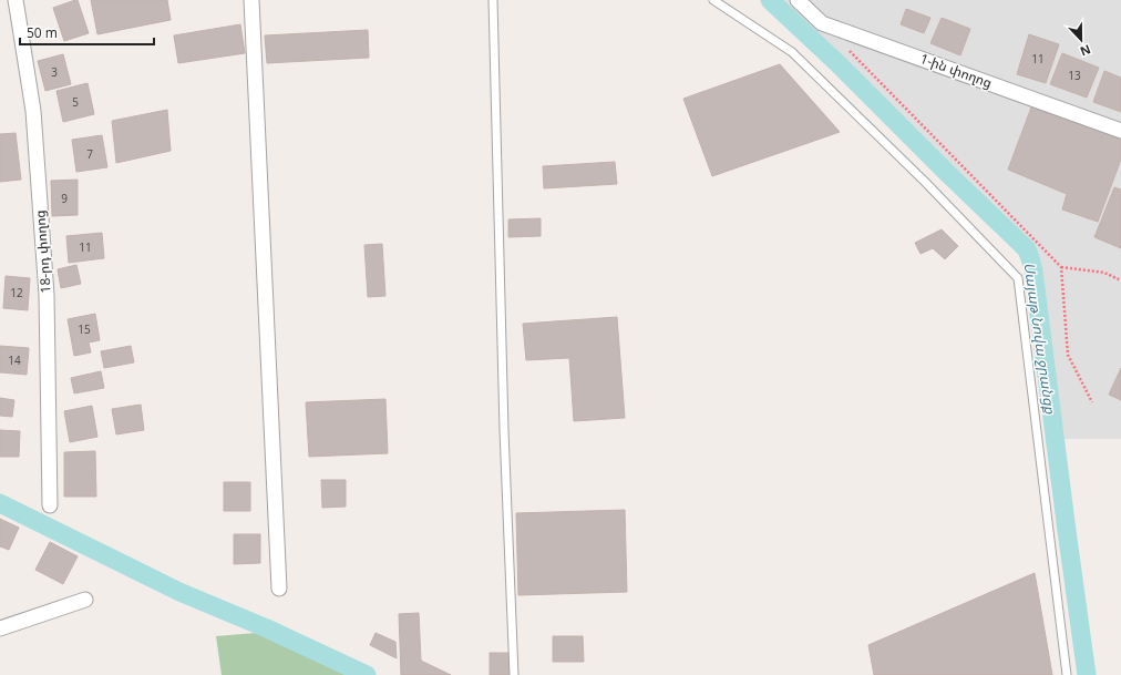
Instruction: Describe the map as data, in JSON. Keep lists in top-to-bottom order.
{
  "streets": {
    "street": ["1-ին փողոց", "18-րդ փողոց"]
  },
  "water": ["Սայաթ Նովա ջրանցք"],
  "house_numbers": [
    "11",
    "3",
    "13",
    "5",
    "7",
    "9",
    "11",
    "12",
    "15",
    "14"
  ],
  "scale_bar": "50 m",
  "north": "bottom"
}
